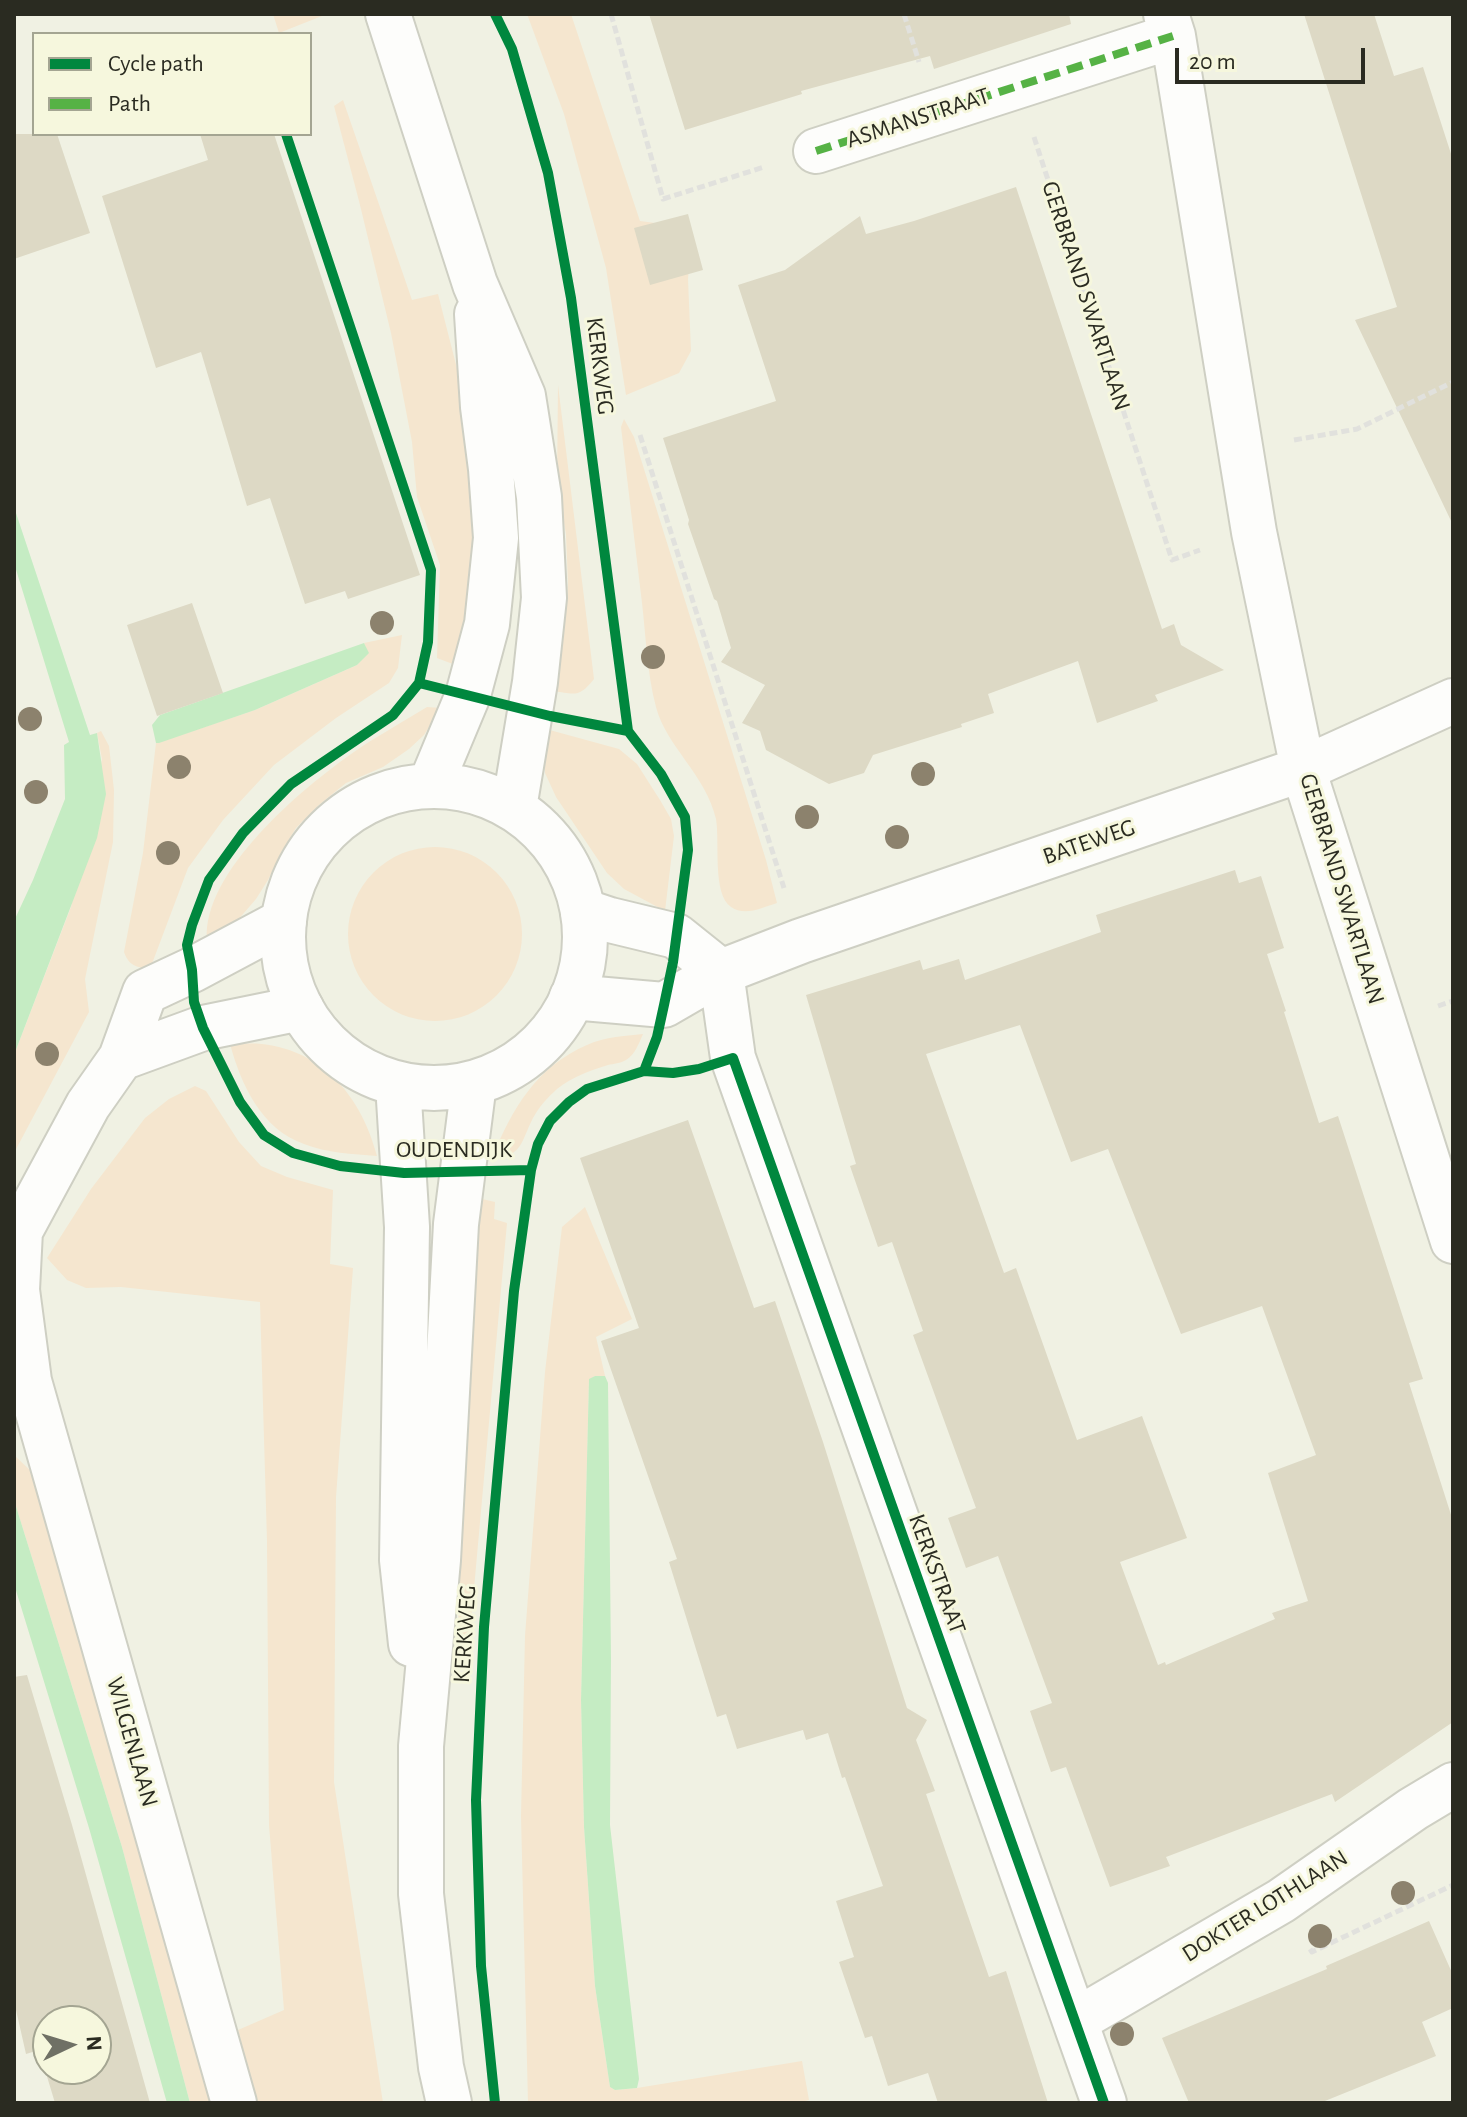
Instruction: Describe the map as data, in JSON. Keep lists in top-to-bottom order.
{
  "streets": {
    "street": [
      "ASMANSTRAAT",
      "GERBRAND SWARTLAAN",
      "KERKWEG",
      "BATEWEG",
      "KERKSTRAAT",
      "WILGENLAAN",
      "DOKTER LOTHLAAN"
    ],
    "cycle path": ["OUDENDIJK"]
  },
  "crossings": [
    ["ASMANSTRAAT", "GERBRAND SWARTLAAN"],
    ["GERBRAND SWARTLAAN", "BATEWEG"],
    ["KERKWEG", "BATEWEG"],
    ["BATEWEG", "KERKSTRAAT"],
    ["KERKSTRAAT", "DOKTER LOTHLAAN"]
  ],
  "legend": ["Cycle path", "Path"],
  "scale_bar": "20 m",
  "north": "right"
}
